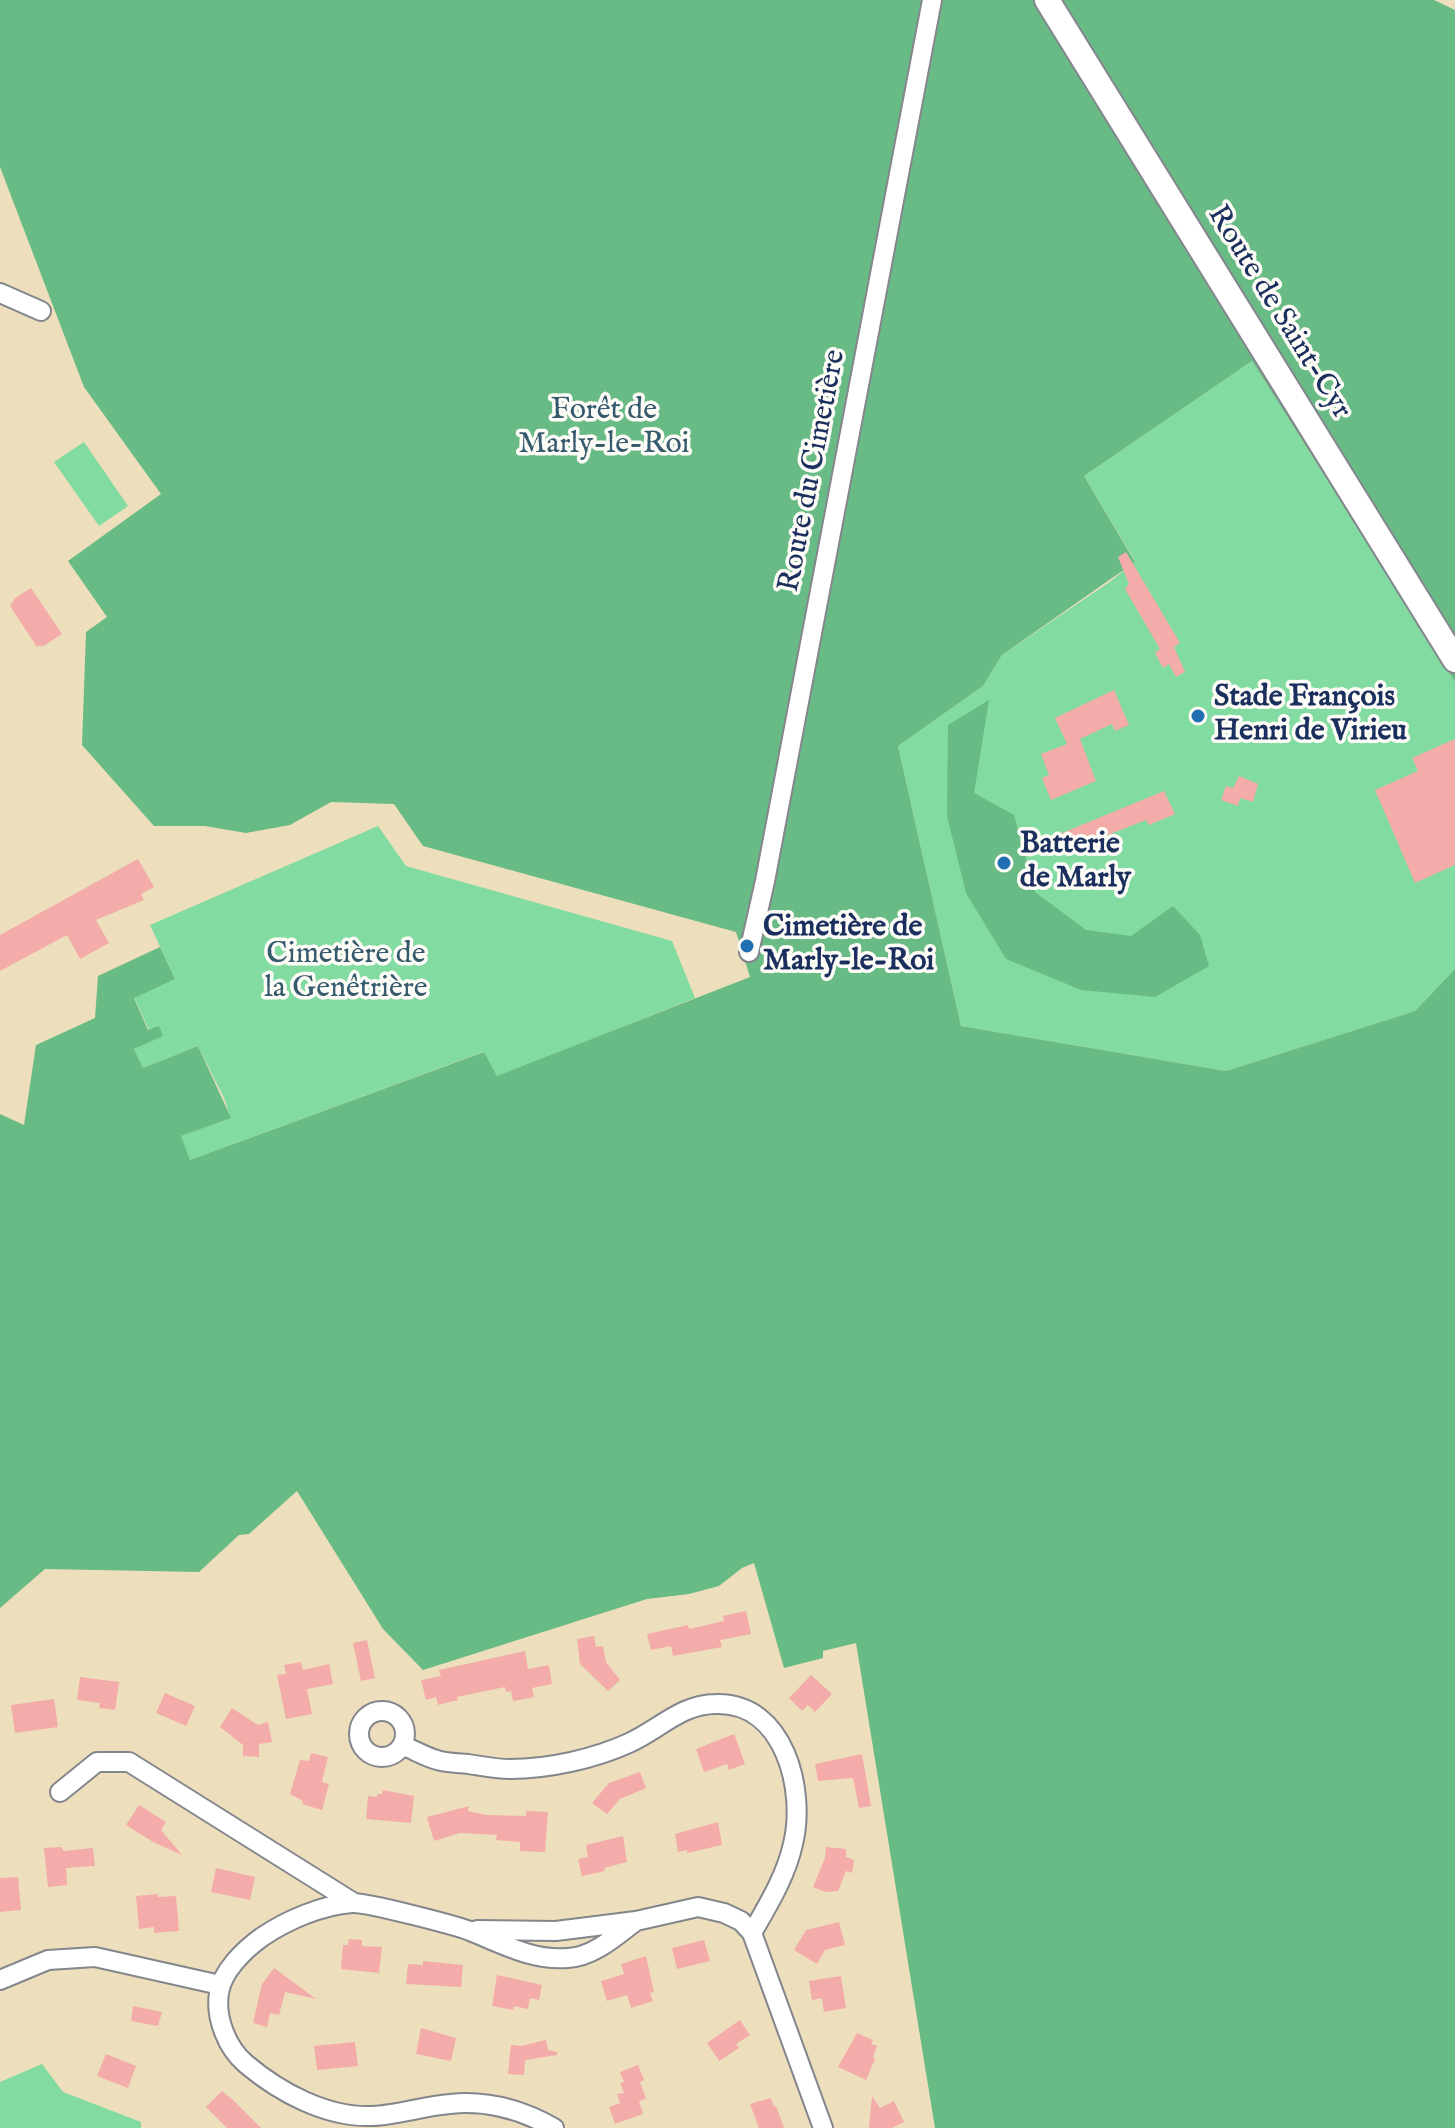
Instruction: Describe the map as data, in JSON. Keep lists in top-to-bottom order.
{
  "streets": {
    "main road": ["Route de Saint-Cyr"],
    "street": ["Route du Cimetière"]
  },
  "parks": ["Forêt de Marly-le-Roi", "Cimetière de la Genêtrière"],
  "places": ["Stade François Henri de Virieu", "Batterie de Marly", "Cimetière de Marly-le-Roi"]
}
